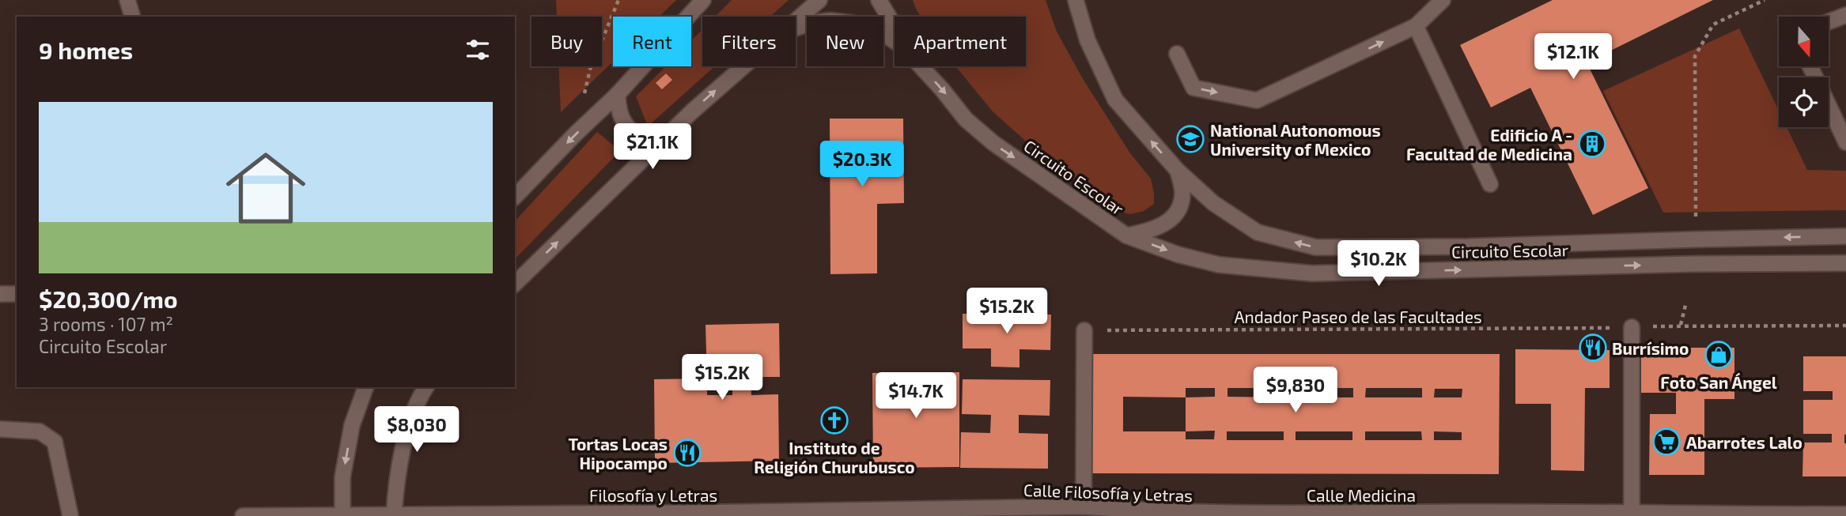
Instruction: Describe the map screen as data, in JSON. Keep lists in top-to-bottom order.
{
  "streets": {
    "street": [
      "Circuito Escolar",
      "Calle Filosofía y Letras",
      "Filosofía y Letras",
      "Calle Medicina"
    ],
    "path": ["Andador Paseo de las Facultades"]
  },
  "crossings": [
    ["Calle Filosofía y Letras", "Filosofía y Letras"],
    ["Calle Filosofía y Letras", "Calle Medicina"]
  ],
  "places": {
    "school or university": ["National Autonomous University of Mexico"],
    "building": ["Edificio A - Facultad de Medicina"],
    "restaurant": ["Burrísimo", "Tortas Locas Hipocampo"],
    "shop": ["Foto San Ángel"],
    "church": ["Instituto de Religión Churubusco"],
    "supermarket": ["Abarrotes Lalo"]
  },
  "north": "bottom",
  "page": {
    "chip": [
      "Buy",
      "Rent",
      "Filters",
      "New",
      "Apartment"
    ],
    "heading": "9 homes",
    "price": [
      "$12.1K",
      "$21.1K",
      "$20.3K",
      "$10.2K",
      "$15.2K",
      "$15.2K",
      "$9,830",
      "$14.7K",
      "$8,030"
    ],
    "list": [
      {
        "name": "$20,300/mo",
        "note": "3 rooms · 107 m² · Circuito Escolar"
      }
    ]
  }
}
